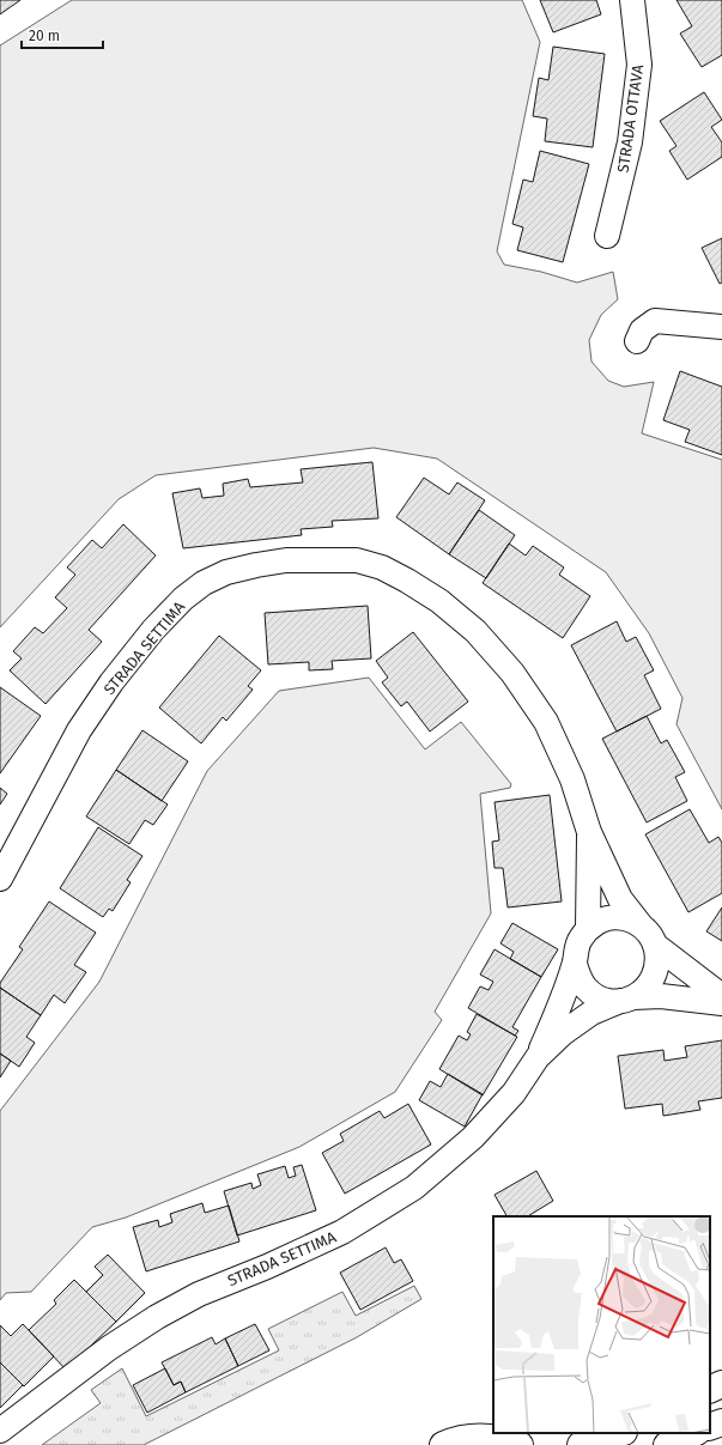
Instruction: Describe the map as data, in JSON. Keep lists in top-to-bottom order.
{
  "streets": {
    "street": ["STRADA OTTAVA", "STRADA SETTIMA"]
  },
  "scale_bar": "20 m"
}
